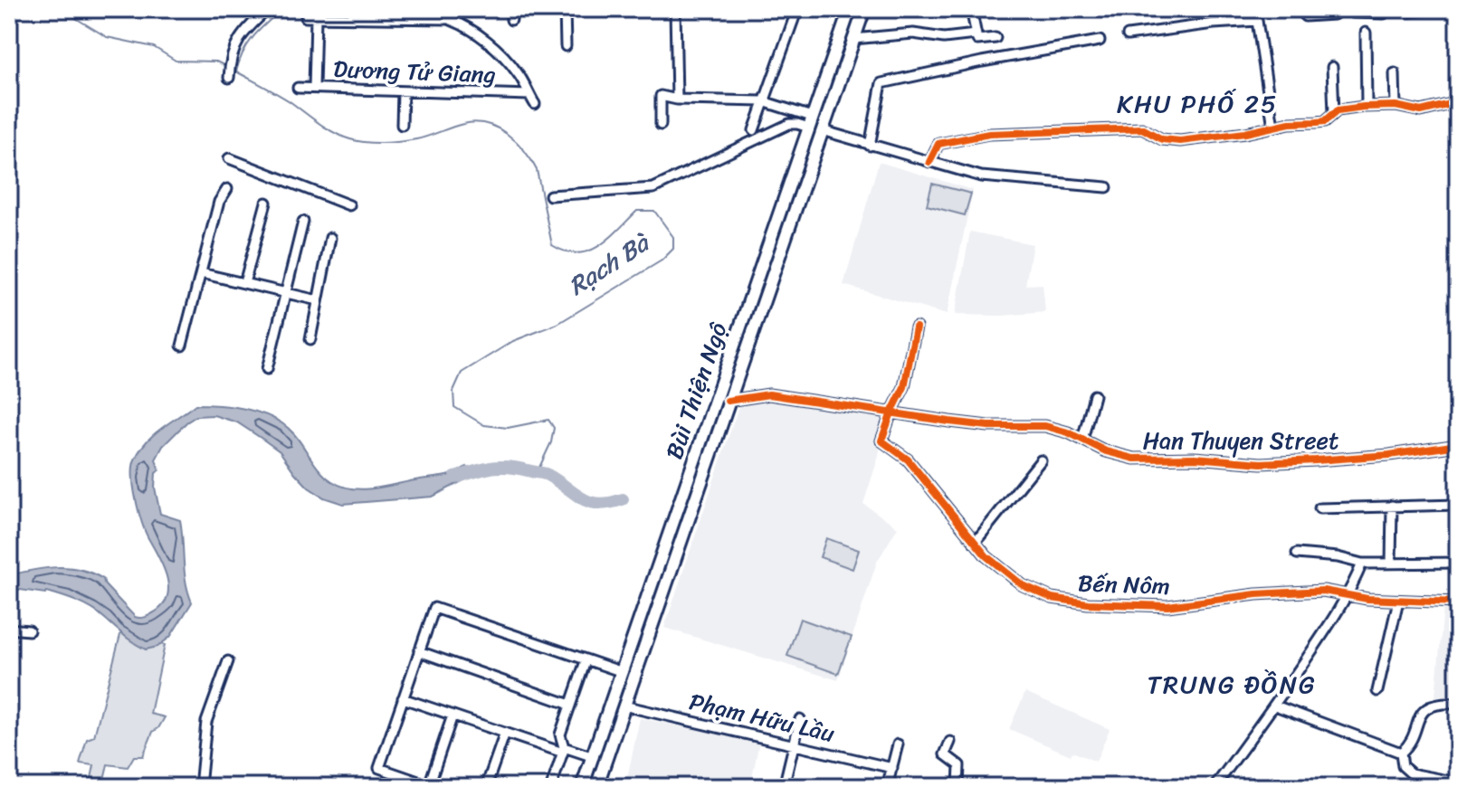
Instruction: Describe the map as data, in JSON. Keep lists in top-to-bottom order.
{
  "streets": {
    "main road": ["Bùi Thiện Ngộ"],
    "street": [
      "Dương Tử Giang",
      "Han Thuyen Street",
      "Bến Nôm",
      "Phạm Hữu Lầu"
    ]
  },
  "crossings": [
    ["Bùi Thiện Ngộ", "Han Thuyen Street"],
    ["Bùi Thiện Ngộ", "Phạm Hữu Lầu"],
    ["Han Thuyen Street", "Bến Nôm"]
  ],
  "districts": ["KHU PHỐ 25", "TRUNG ĐỒNG"],
  "water": ["Rạch Bà"]
}
